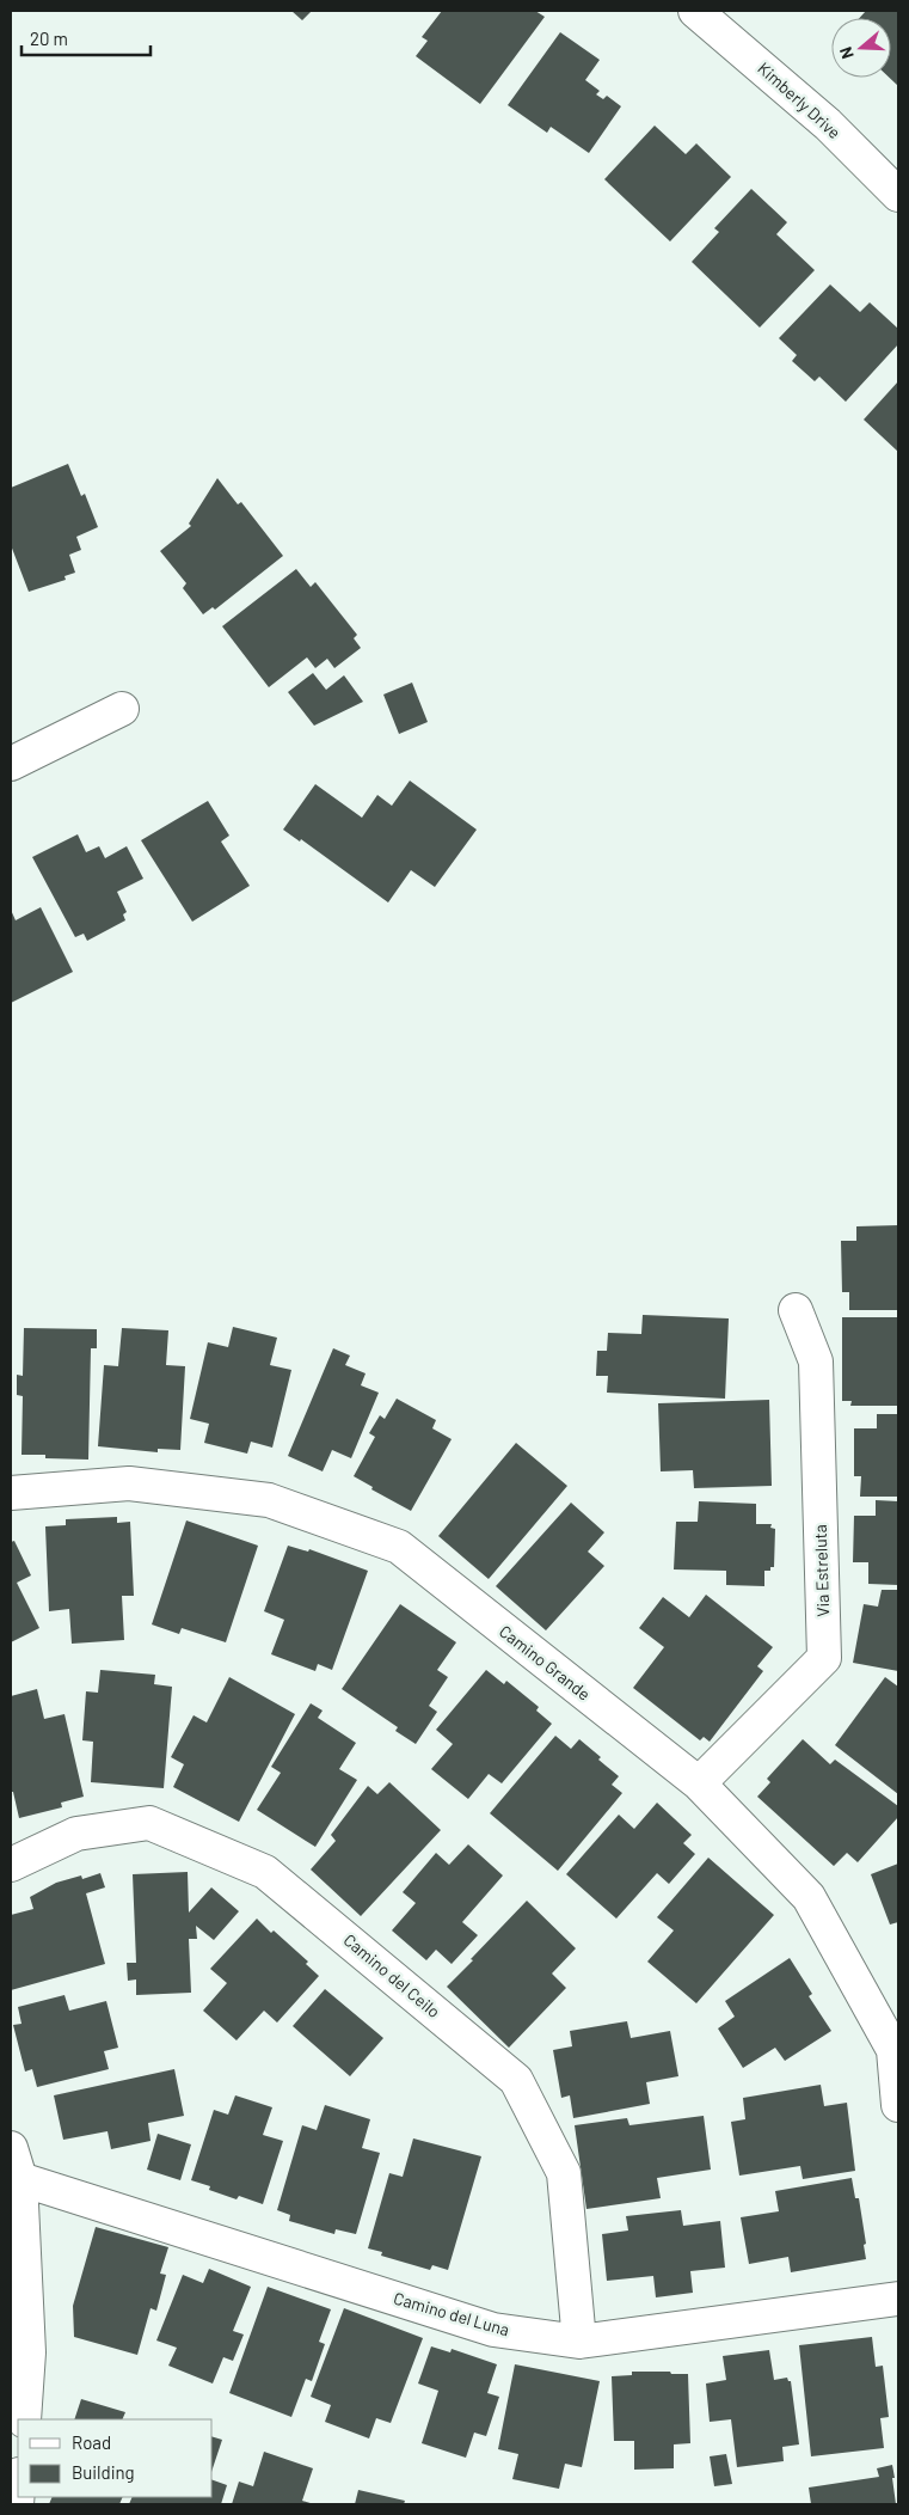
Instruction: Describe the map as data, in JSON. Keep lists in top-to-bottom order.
{
  "streets": {
    "street": [
      "Kimberly Drive",
      "Via Estreluta",
      "Camino Grande",
      "Camino del Ceilo",
      "Camino del Luna"
    ]
  },
  "crossings": [
    ["Via Estreluta", "Camino Grande"],
    ["Camino del Ceilo", "Camino del Luna"]
  ],
  "legend": ["Road", "Building"],
  "scale_bar": "20 m",
  "north": "left"
}
